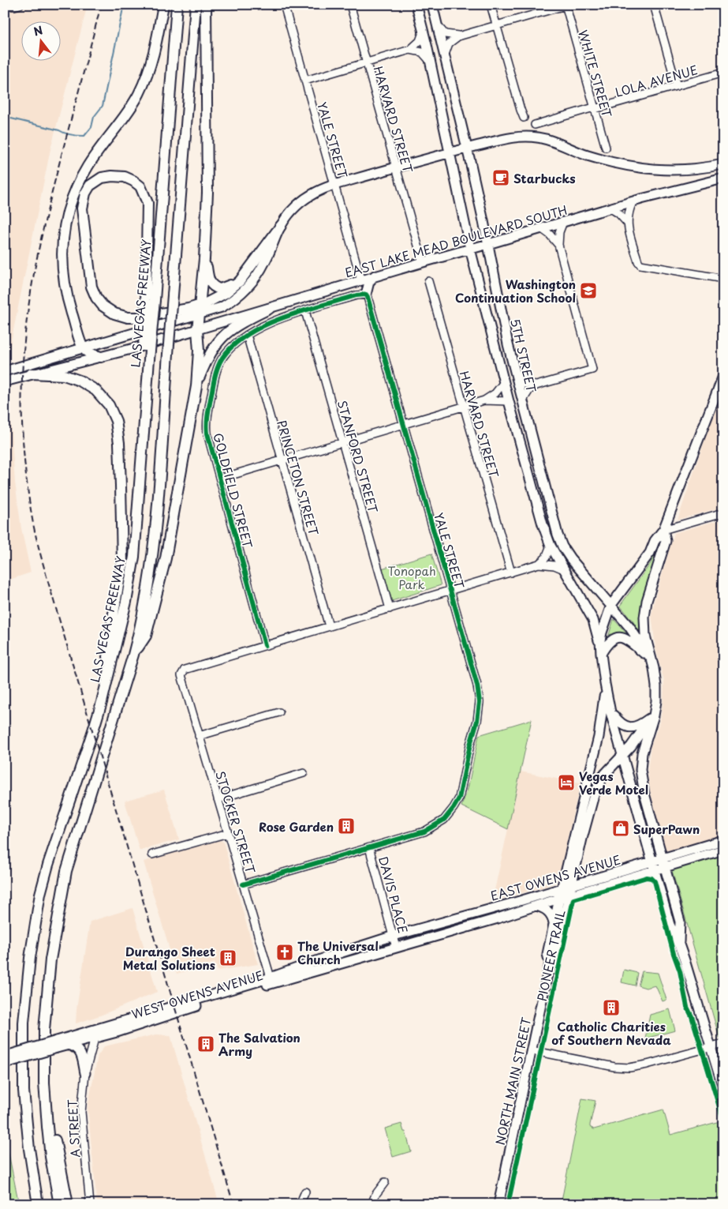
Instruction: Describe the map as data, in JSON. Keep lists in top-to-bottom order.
{
  "streets": {
    "highway": ["LAS VEGAS FREEWAY"],
    "main road": [
      "EAST LAKE MEAD BOULEVARD SOUTH",
      "5TH STREET",
      "EAST OWENS AVENUE",
      "WEST OWENS AVENUE",
      "NORTH MAIN STREET"
    ],
    "street": [
      "WHITE STREET",
      "LOLA AVENUE",
      "HARVARD STREET",
      "YALE STREET",
      "STANFORD STREET",
      "PRINCETON STREET",
      "GOLDFIELD STREET",
      "STOCKER STREET",
      "DAVIS PLACE",
      "A STREET"
    ],
    "cycle path": ["PIONEER TRAIL"]
  },
  "crossings": [
    ["WHITE STREET", "LOLA AVENUE"],
    ["HARVARD STREET", "EAST LAKE MEAD BOULEVARD SOUTH"],
    ["YALE STREET", "EAST LAKE MEAD BOULEVARD SOUTH"],
    ["YALE STREET", "GOLDFIELD STREET"],
    ["YALE STREET", "DAVIS PLACE"],
    ["EAST LAKE MEAD BOULEVARD SOUTH", "5TH STREET"],
    ["5TH STREET", "NORTH MAIN STREET"],
    ["STANFORD STREET", "GOLDFIELD STREET"],
    ["PRINCETON STREET", "GOLDFIELD STREET"],
    ["GOLDFIELD STREET", "STOCKER STREET"],
    ["STOCKER STREET", "WEST OWENS AVENUE"],
    ["EAST OWENS AVENUE", "DAVIS PLACE"],
    ["EAST OWENS AVENUE", "WEST OWENS AVENUE"],
    ["EAST OWENS AVENUE", "NORTH MAIN STREET"],
    ["DAVIS PLACE", "WEST OWENS AVENUE"],
    ["WEST OWENS AVENUE", "A STREET"]
  ],
  "parks": ["Tonopah Park"],
  "places": {
    "cafe": ["Starbucks"],
    "school or university": ["Washington Continuation School"],
    "hotel": ["Vegas Verde Motel"],
    "building": [
      "Rose Garden",
      "Durango Sheet Metal Solutions",
      "Catholic Charities of Southern Nevada",
      "The Salvation Army"
    ],
    "shop": ["SuperPawn"],
    "church": ["The Universal Church"]
  },
  "north": "top"
}
